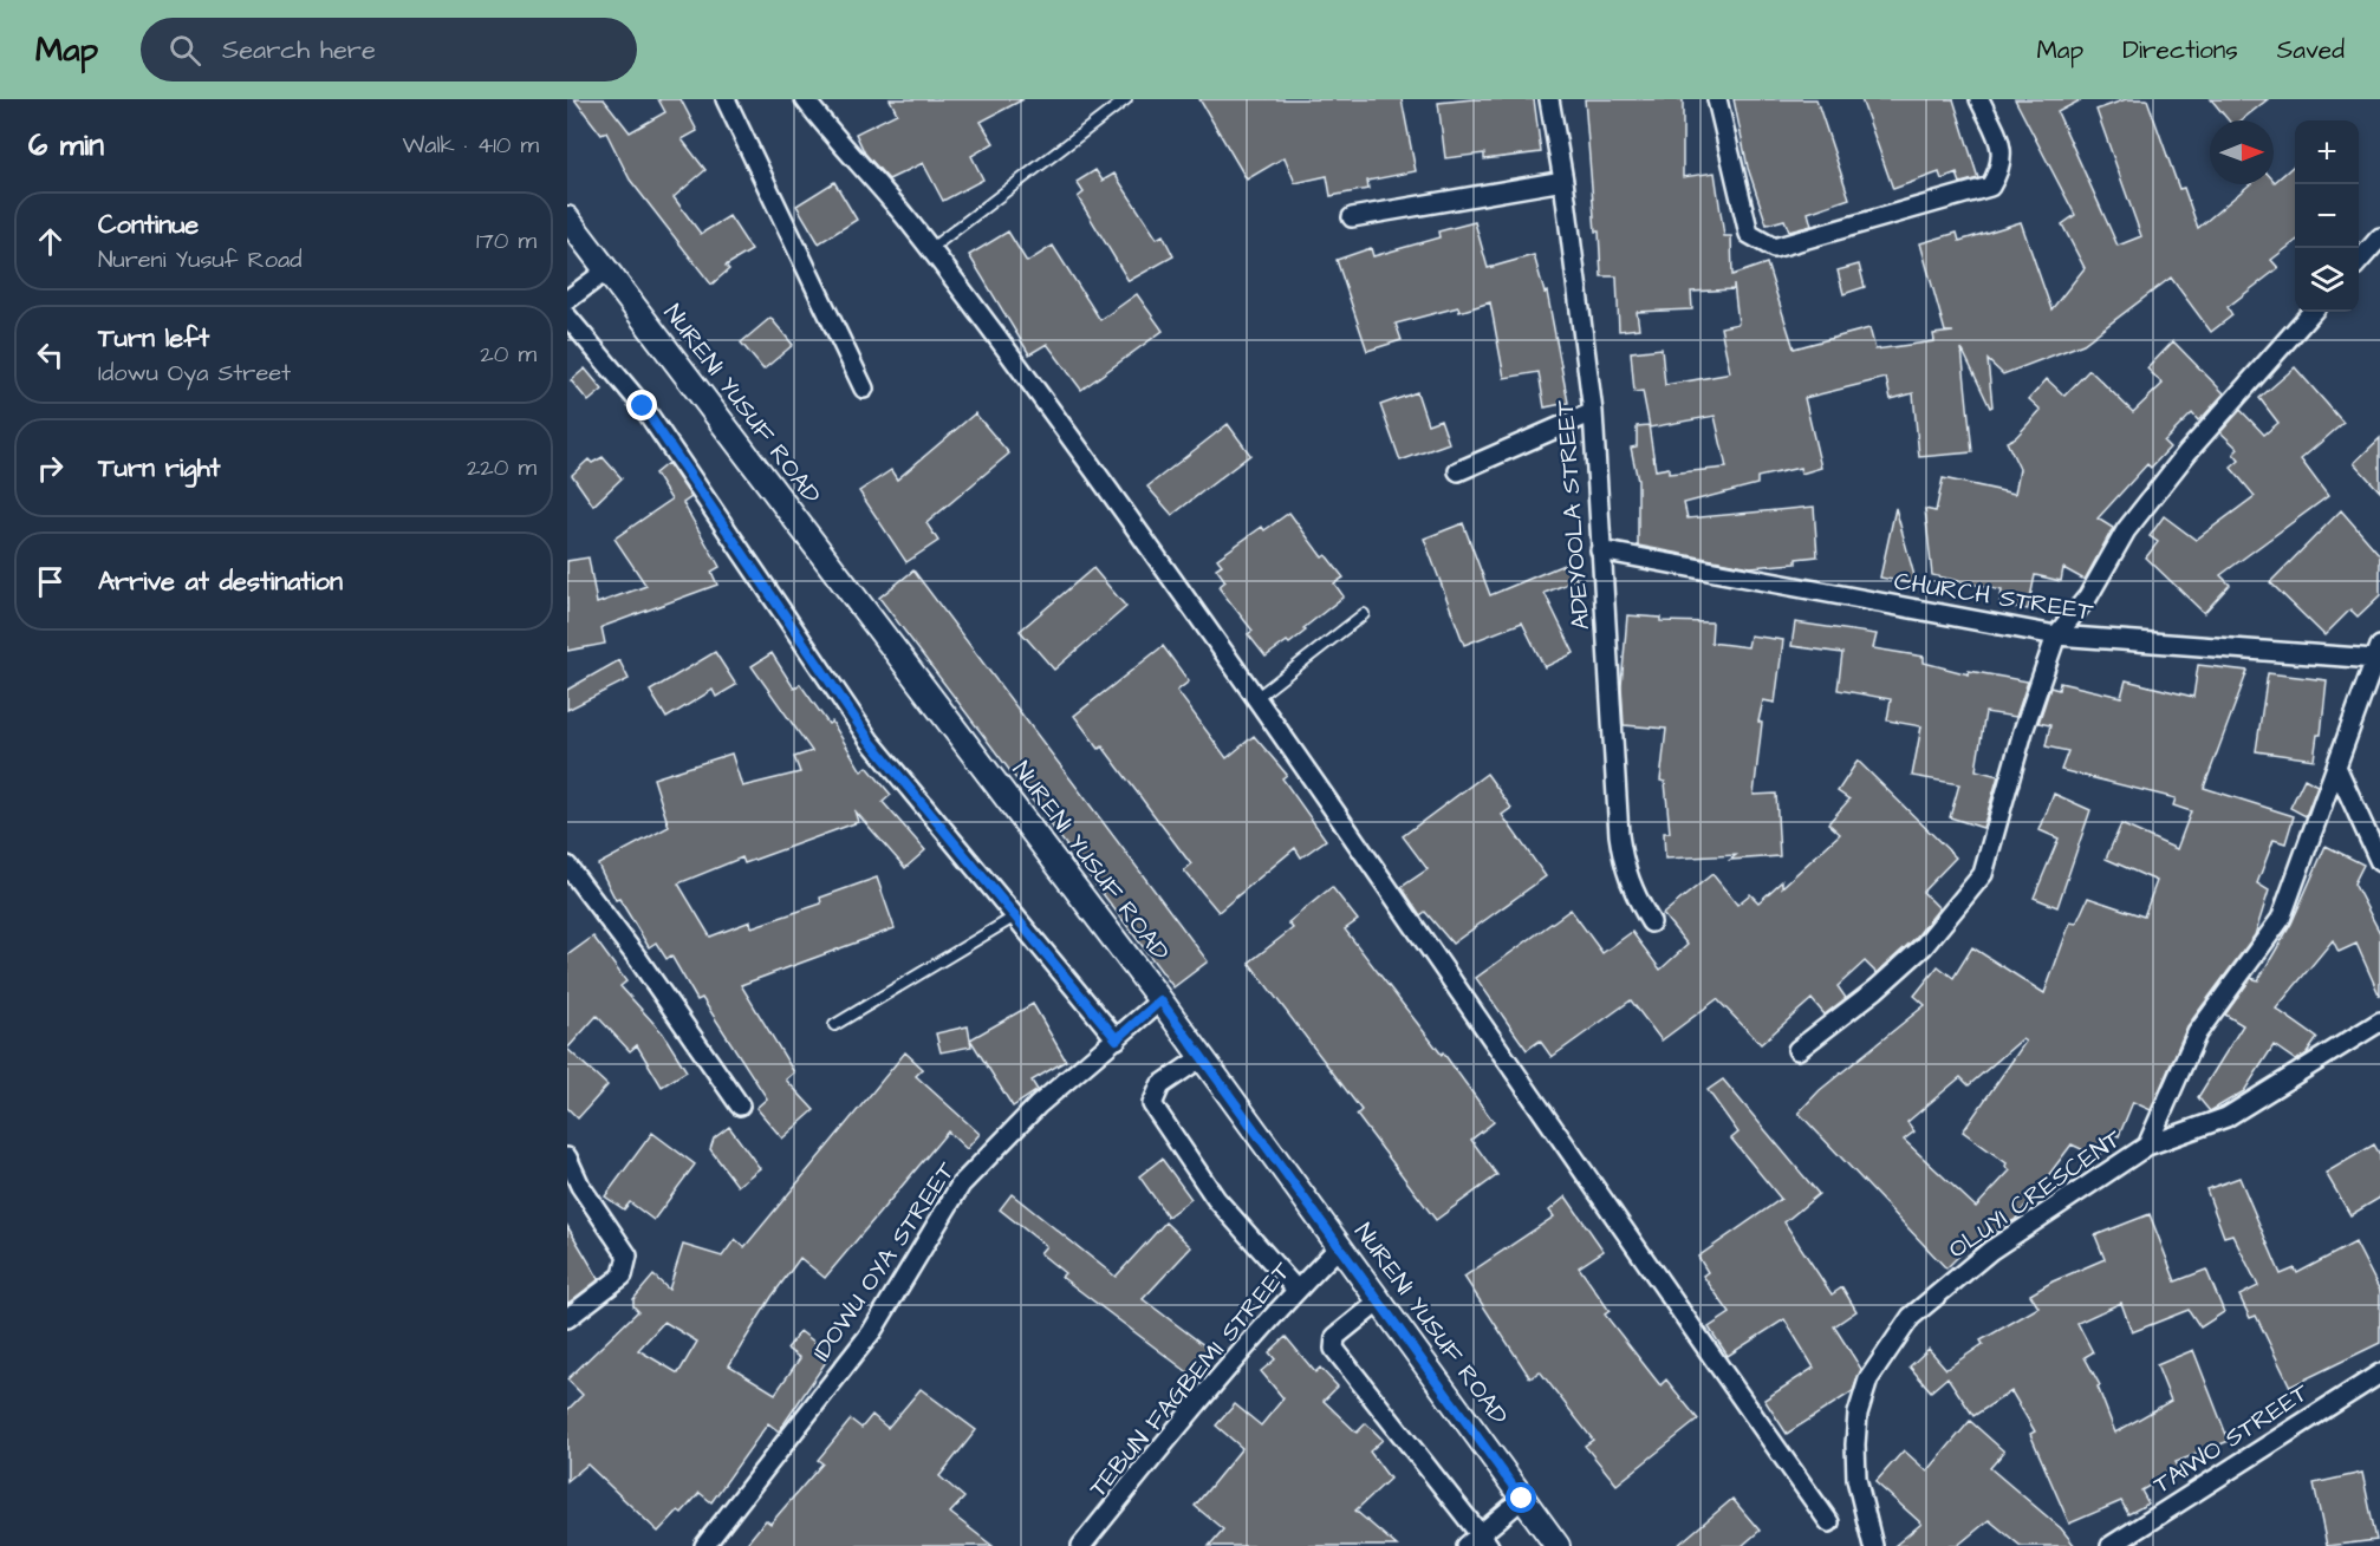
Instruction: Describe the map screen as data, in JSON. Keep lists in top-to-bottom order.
{
  "streets": {
    "street": [
      "NURENI YUSUF ROAD",
      "ADEYOOLA STREET",
      "CHURCH STREET",
      "OLUYI CRESCENT",
      "IDOWU OYA STREET",
      "TEBUN FAGBEMI STREET",
      "TAIWO STREET"
    ]
  },
  "crossings": [
    ["NURENI YUSUF ROAD", "IDOWU OYA STREET"],
    ["NURENI YUSUF ROAD", "TEBUN FAGBEMI STREET"],
    ["ADEYOOLA STREET", "CHURCH STREET"],
    ["CHURCH STREET", "OLUYI CRESCENT"]
  ],
  "north": "right",
  "page": {
    "header": "Map",
    "search": "Search here",
    "nav": ["Map", "Directions", "Saved"],
    "heading": ["6 min", "Walk · 410 m"],
    "map_buttons": ["+", "−"],
    "list": [
      ["Continue", "Nureni Yusuf Road", "170 m"],
      ["Turn left", "Idowu Oya Street", "20 m"],
      ["Turn right", "220 m"],
      "Arrive at destination"
    ]
  }
}
